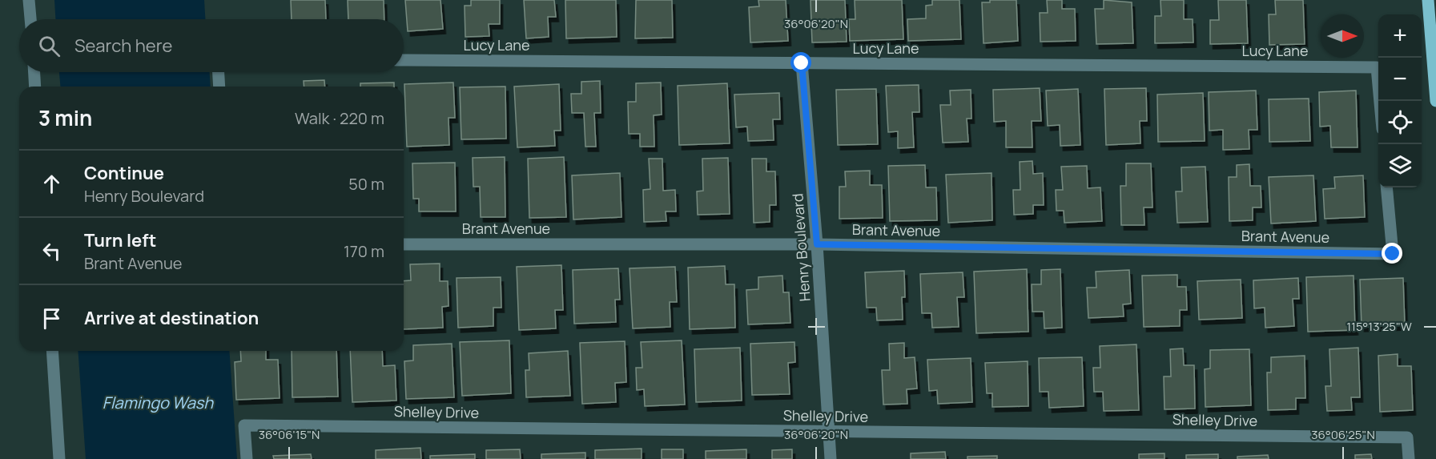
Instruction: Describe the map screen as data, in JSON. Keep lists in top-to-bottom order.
{
  "streets": {
    "street": [
      "Lucy Lane",
      "Brant Avenue",
      "Henry Boulevard",
      "Shelley Drive"
    ]
  },
  "crossings": [
    ["Lucy Lane", "Henry Boulevard"],
    ["Brant Avenue", "Henry Boulevard"],
    ["Henry Boulevard", "Shelley Drive"]
  ],
  "water": ["Flamingo Wash"],
  "north": "right",
  "page": {
    "map_buttons": ["+", "−"],
    "search": "Search here",
    "heading": ["3 min", "Walk · 220 m"],
    "list": [
      ["Continue", "Henry Boulevard", "50 m"],
      ["Turn left", "Brant Avenue", "170 m"],
      "Arrive at destination"
    ]
  },
  "coordinates": [
    "36°06'20\"N",
    "115°13'25\"W",
    "36°06'15\"N",
    "36°06'25\"N"
  ]
}
